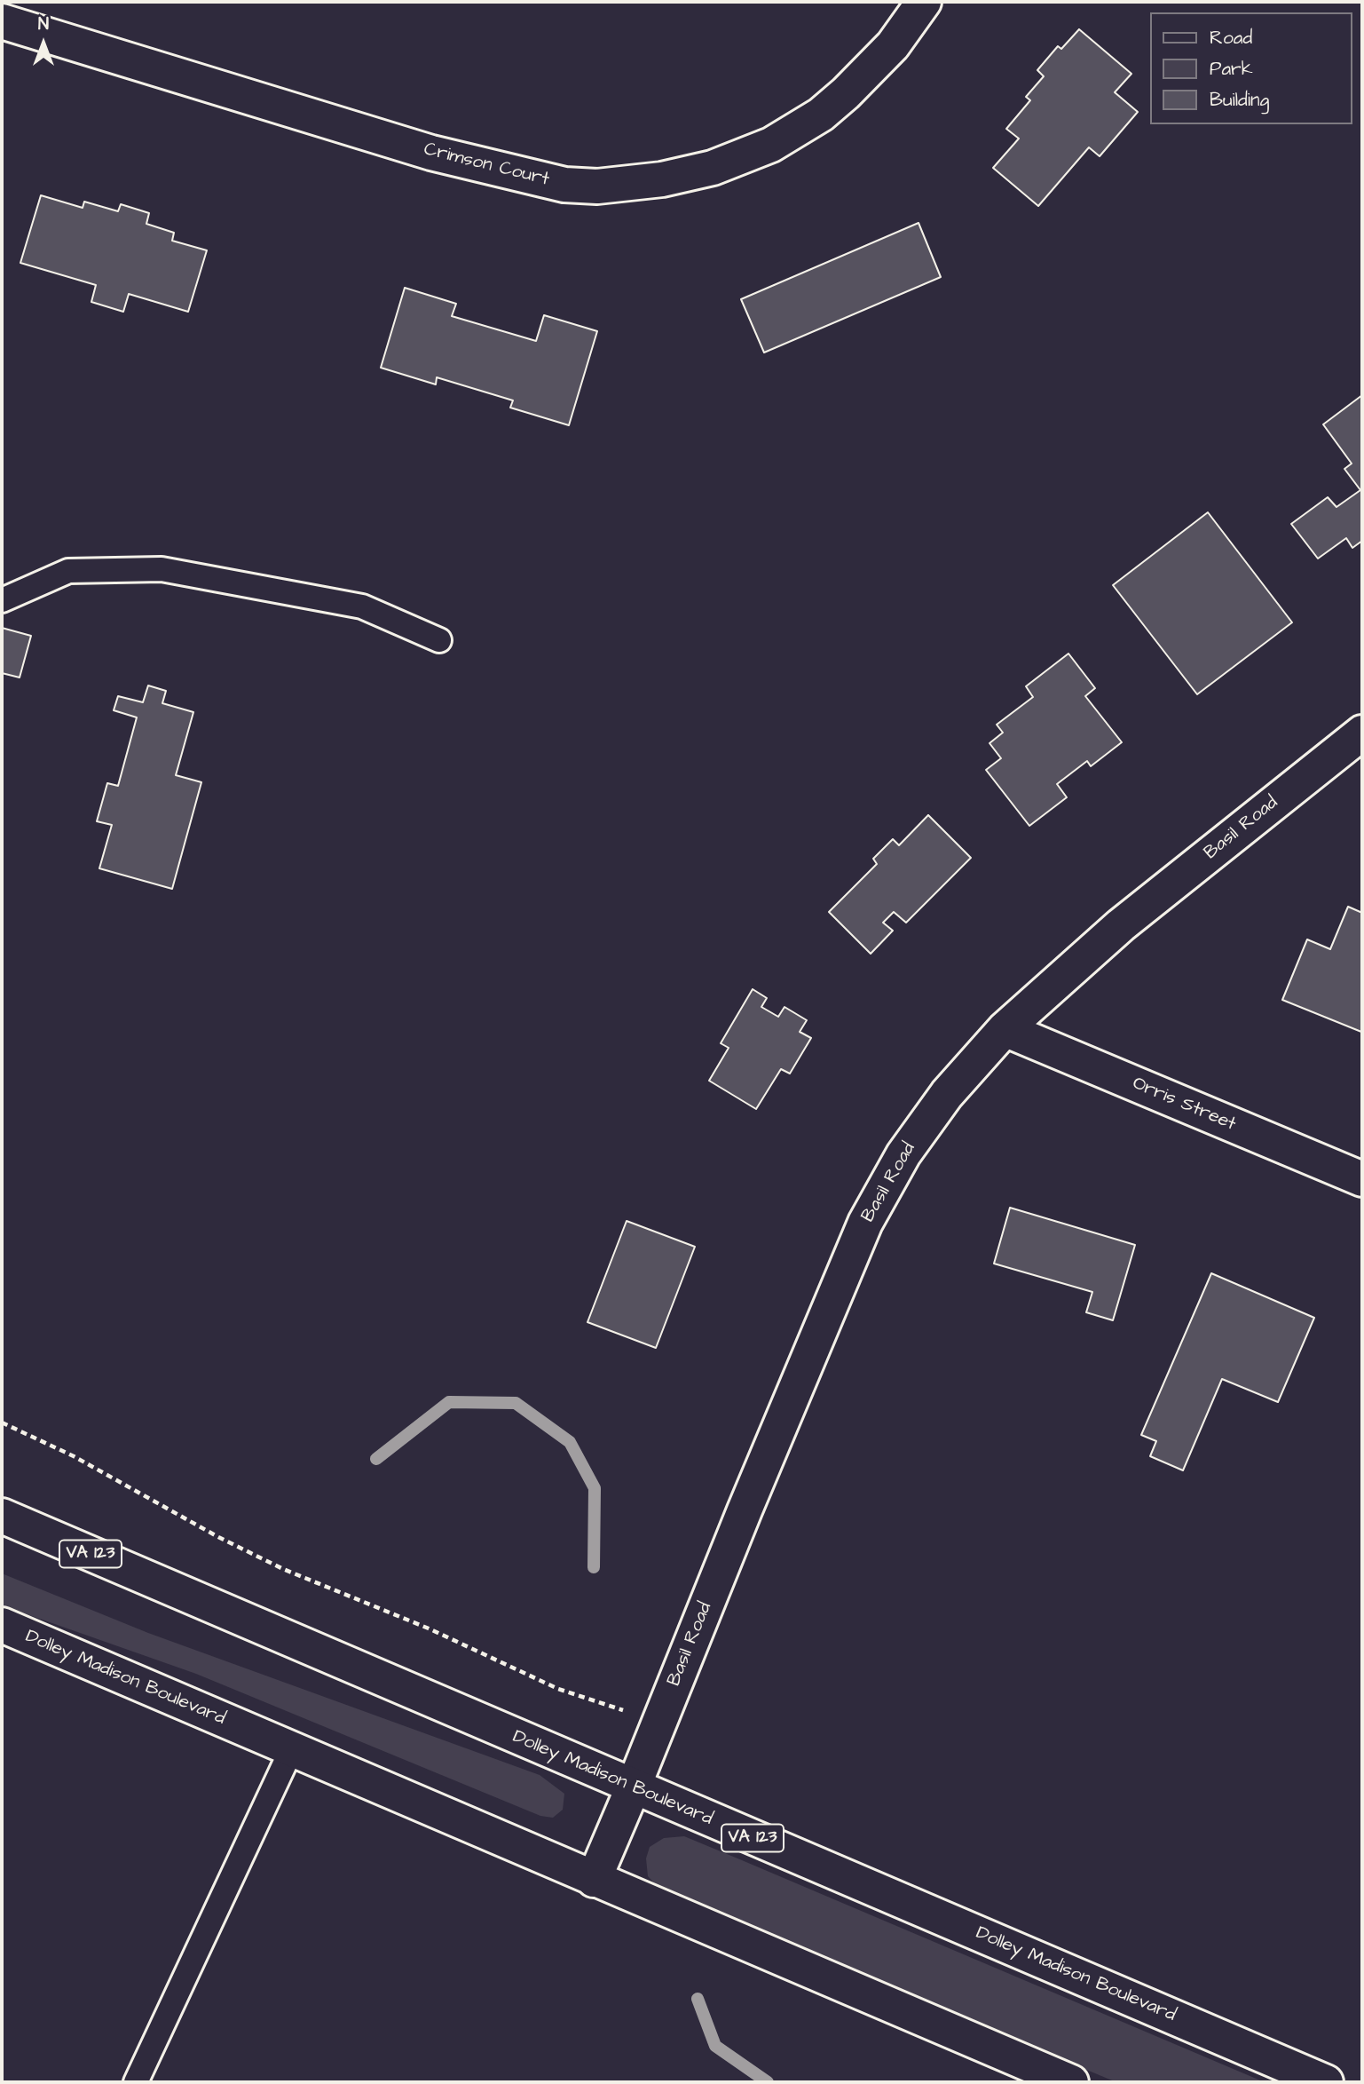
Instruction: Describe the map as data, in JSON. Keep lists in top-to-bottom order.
{
  "streets": {
    "street": [
      "Crimson Court",
      "Basil Road",
      "Orris Street",
      "VA 123",
      "Dolley Madison Boulevard"
    ]
  },
  "crossings": [
    ["Basil Road", "Orris Street"],
    ["Basil Road", "Dolley Madison Boulevard"]
  ],
  "legend": ["Road", "Park", "Building"],
  "north": "top"
}
